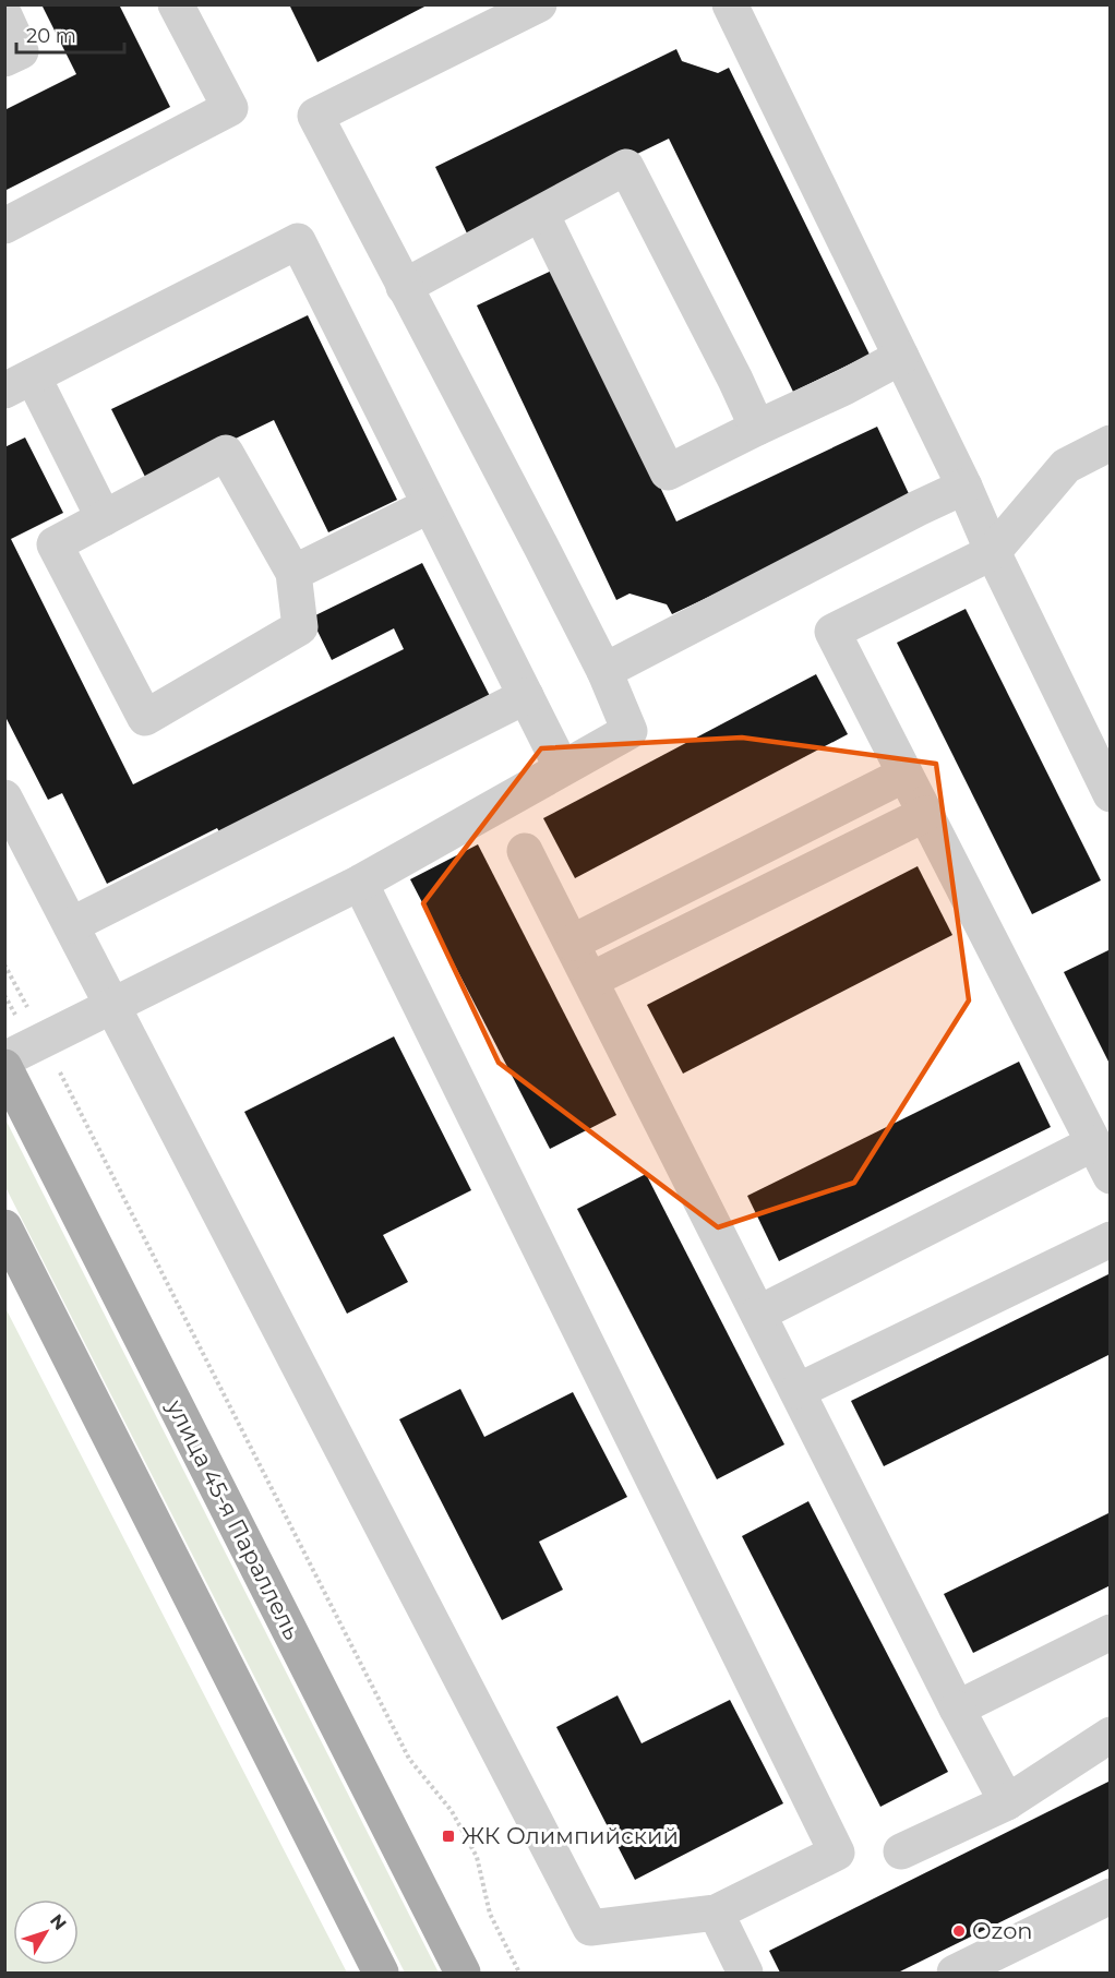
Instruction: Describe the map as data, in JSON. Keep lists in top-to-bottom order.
{
  "streets": {
    "main road": ["улица 45-я Параллель"]
  },
  "places": {
    "transit": ["ЖК Олимпийский"],
    "other": ["Ozon"]
  },
  "scale_bar": "20 m",
  "north": "top right"
}
